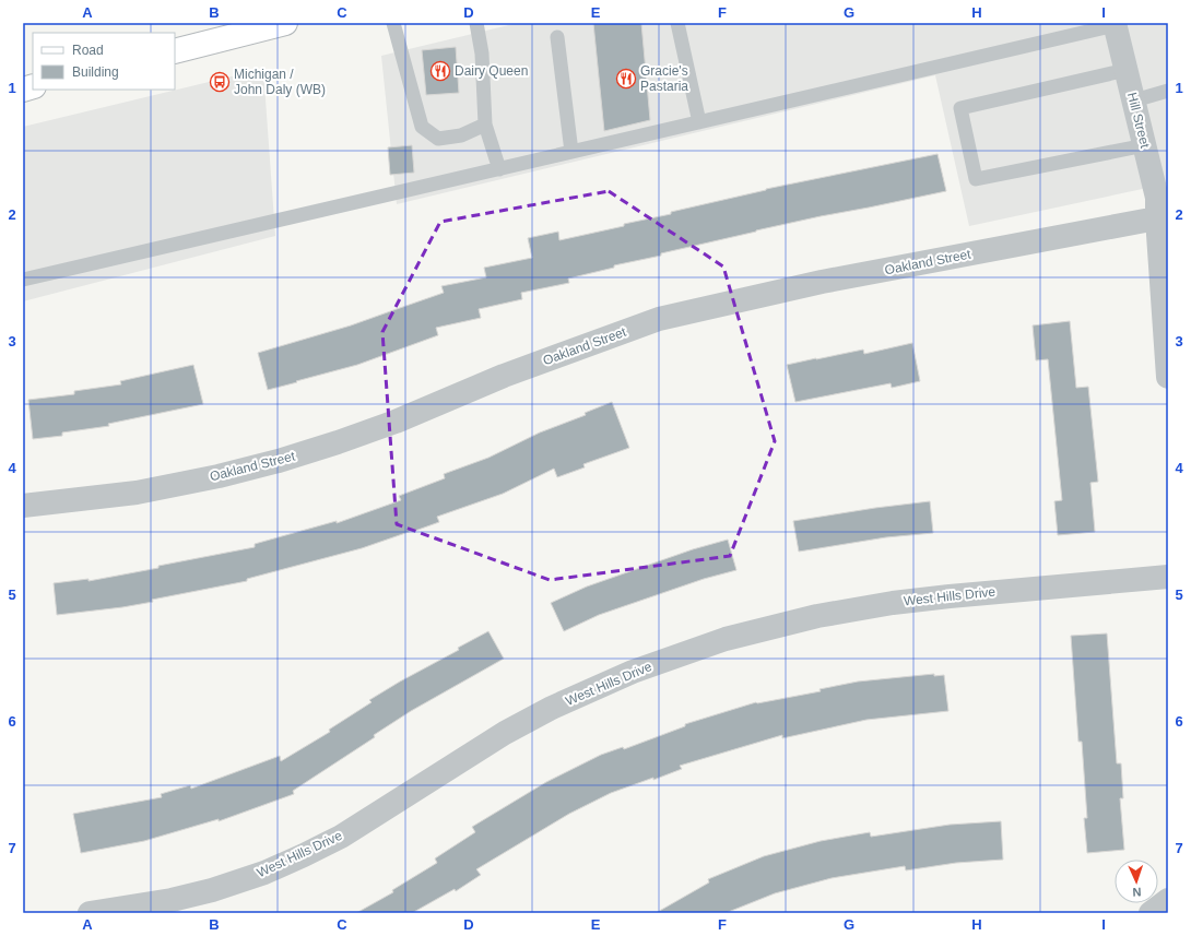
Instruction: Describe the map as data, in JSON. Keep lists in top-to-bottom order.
{
  "streets": {
    "street": ["Hill Street", "Oakland Street", "West Hills Drive"]
  },
  "crossings": [
    ["Hill Street", "Oakland Street"]
  ],
  "places": {
    "restaurant": ["Dairy Queen", "Gracie's Pastaria"],
    "bus stop": ["Michigan / John Daly (WB)"]
  },
  "legend": ["Road", "Building"],
  "north": "bottom",
  "grid": {
    "columns": [
      "A",
      "B",
      "C",
      "D",
      "E",
      "F",
      "G",
      "H",
      "I"
    ],
    "rows": [
      "1",
      "2",
      "3",
      "4",
      "5",
      "6",
      "7"
    ]
  }
}
